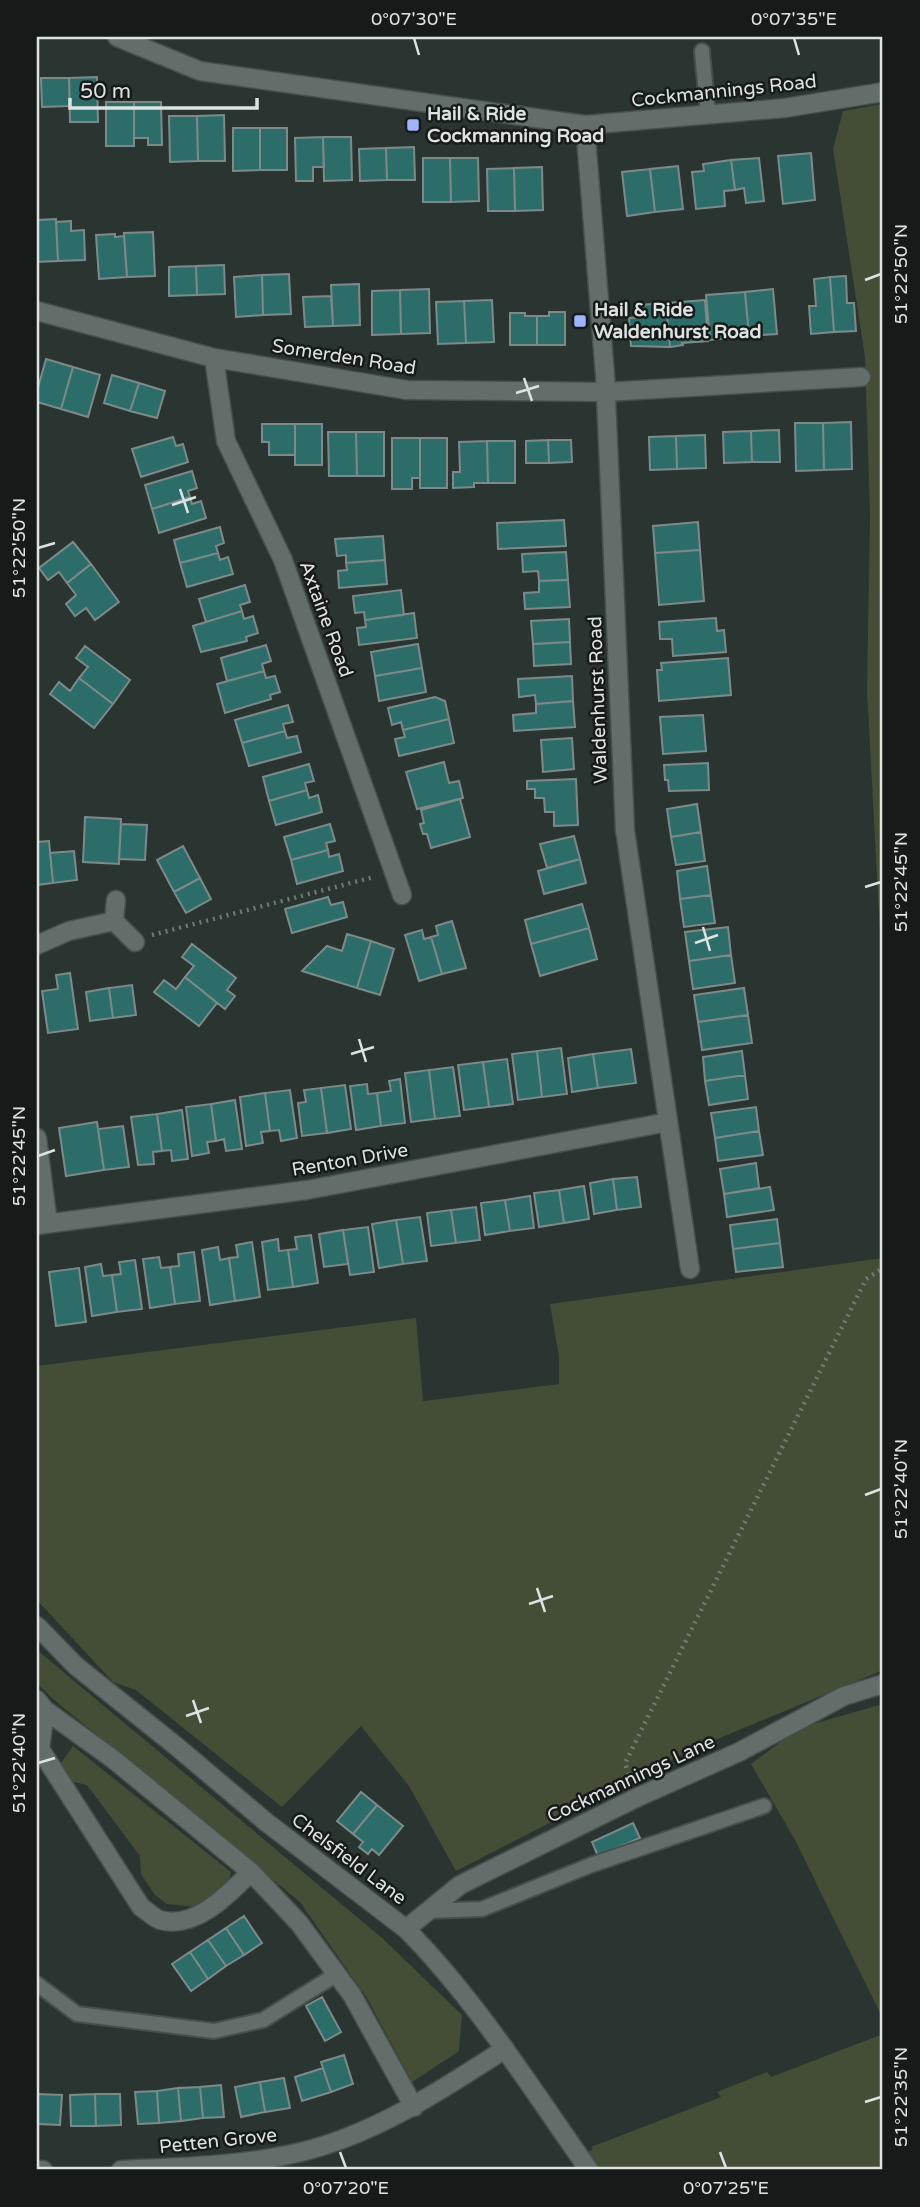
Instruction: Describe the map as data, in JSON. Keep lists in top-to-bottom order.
{
  "streets": {
    "street": [
      "Cockmannings Road",
      "Somerden Road",
      "Axtaine Road",
      "Waldenhurst Road",
      "Renton Drive",
      "Cockmannings Lane",
      "Chelsfield Lane",
      "Petten Grove"
    ]
  },
  "crossings": [
    ["Cockmannings Road", "Waldenhurst Road"],
    ["Somerden Road", "Axtaine Road"],
    ["Somerden Road", "Waldenhurst Road"],
    ["Waldenhurst Road", "Renton Drive"],
    ["Cockmannings Lane", "Chelsfield Lane"],
    ["Chelsfield Lane", "Petten Grove"]
  ],
  "places": {
    "transit": ["Hail & Ride Cockmanning Road", "Hail & Ride Waldenhurst Road"]
  },
  "scale_bar": "50 m",
  "coordinates": [
    "0°07'30\"E",
    "0°07'35\"E",
    "51°22'50\"N",
    "51°22'45\"N",
    "51°22'40\"N",
    "51°22'35\"N",
    "0°07'20\"E",
    "0°07'25\"E"
  ]
}
